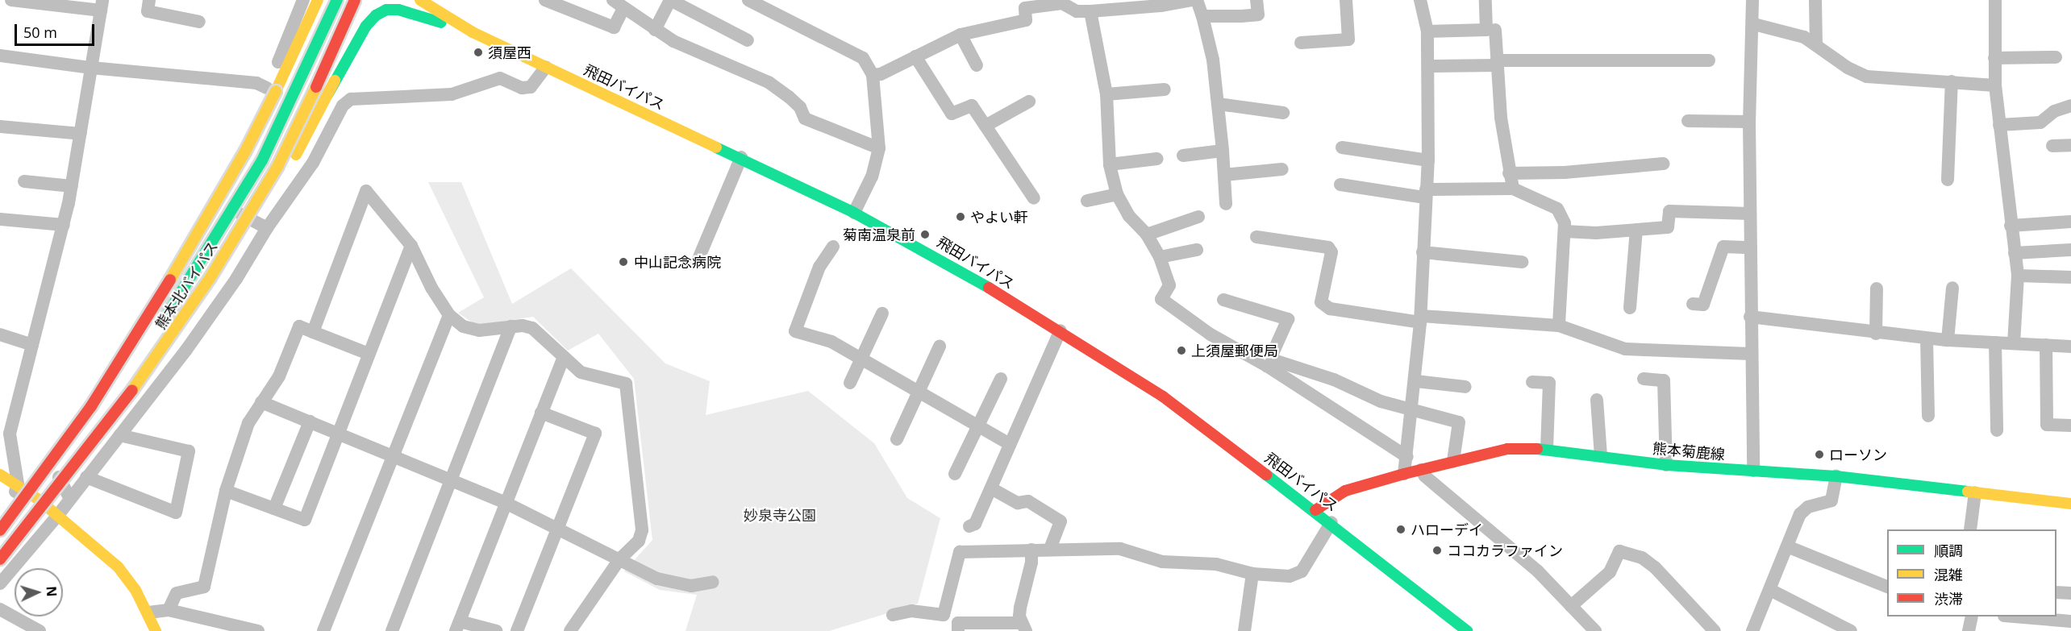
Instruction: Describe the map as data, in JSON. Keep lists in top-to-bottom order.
{
  "streets": {
    "main road": ["飛田バイパス", "熊本北バイパス", "熊本菊鹿線"]
  },
  "crossings": [
    ["飛田バイパス", "熊本菊鹿線"]
  ],
  "parks": ["妙泉寺公園"],
  "places": [
    "須屋西",
    "やよい軒",
    "菊南温泉前",
    "中山記念病院",
    "上須屋郵便局",
    "ローソン",
    "ハローデイ",
    "ココカラファイン"
  ],
  "legend": ["順調", "混雑", "渋滞"],
  "scale_bar": "50 m",
  "north": "right"
}
